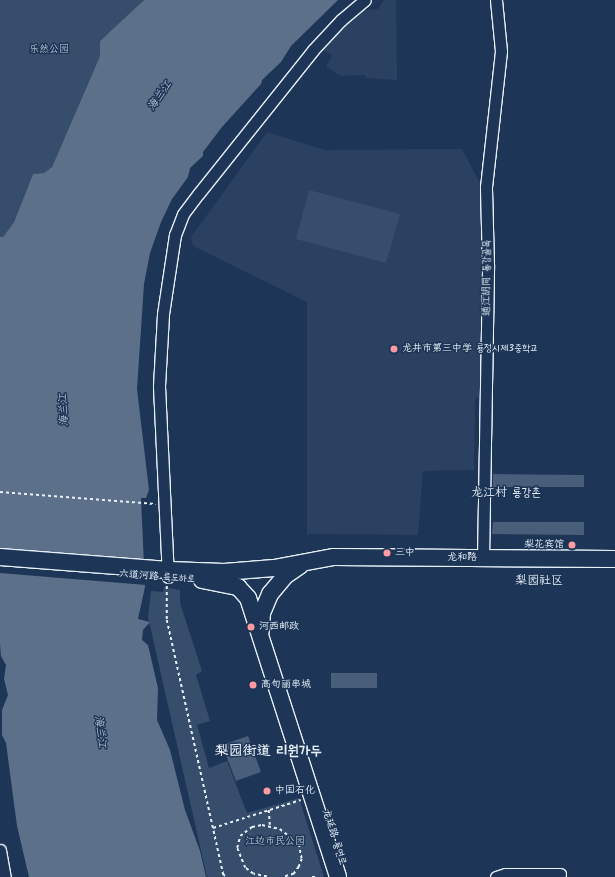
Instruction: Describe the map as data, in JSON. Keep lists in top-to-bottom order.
{
  "streets": {
    "highway": ["龙和路", "六道河路 륙도하로", "龙延路 룡연로"],
    "street": ["通江胡同 통강골목"]
  },
  "crossings": [
    ["通江胡同 통강골목", "龙和路"],
    ["龙和路", "六道河路 륙도하로"],
    ["龙和路", "龙延路 룡연로"],
    ["六道河路 륙도하로", "龙延路 룡연로"]
  ],
  "districts": ["龙江村 룡강촌", "梨园社区", "梨园街道 리원가두"],
  "water": ["海兰江"],
  "parks": ["乐然公园", "江边市民公园"],
  "places": [
    "龙井市第三中学 룡정시제3중학교",
    "梨花宾馆",
    "三中",
    "河西邮政",
    "高句丽串城",
    "中国石化"
  ]
}
